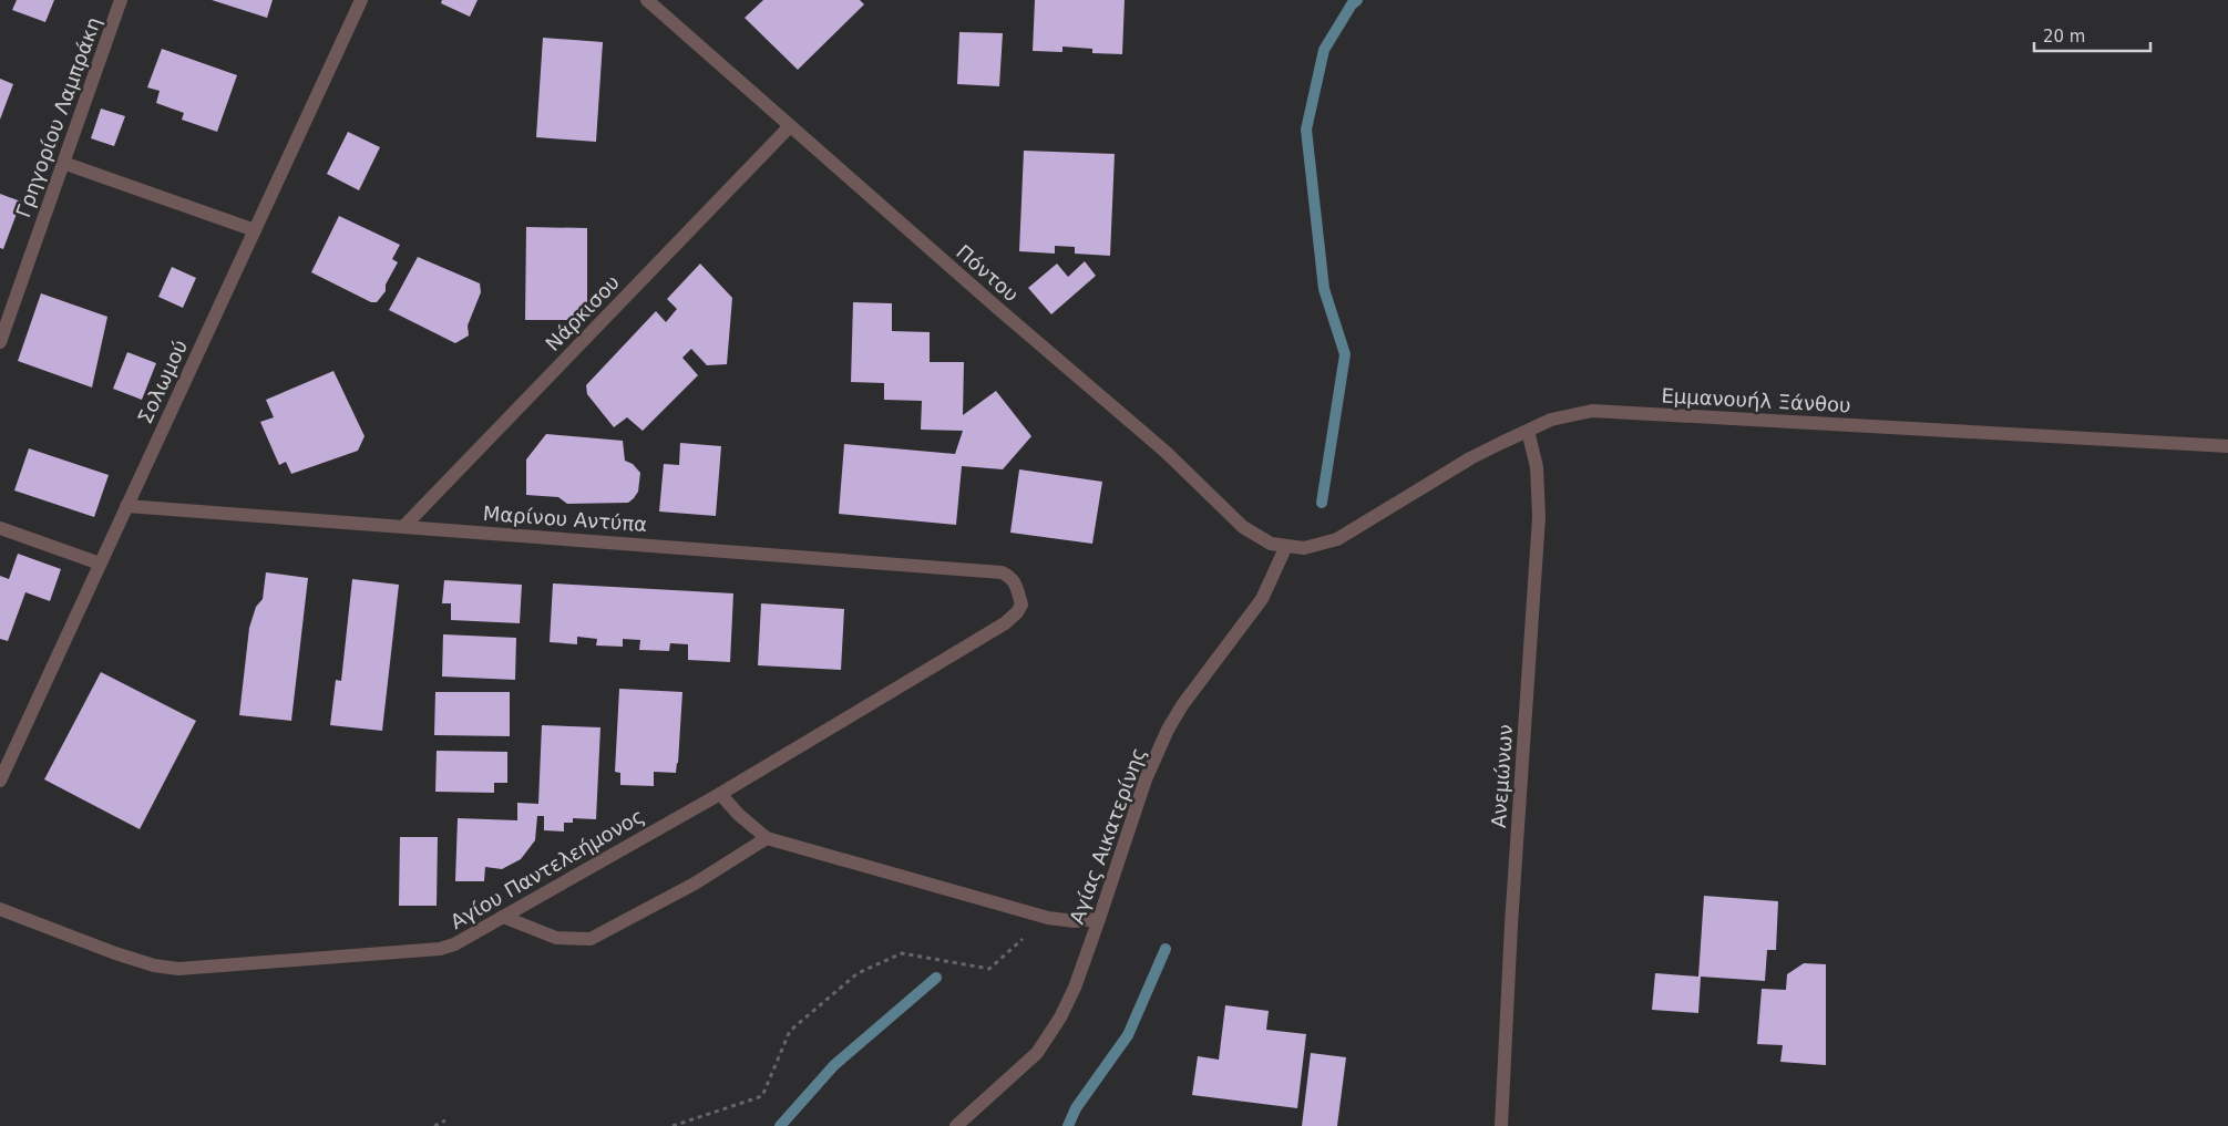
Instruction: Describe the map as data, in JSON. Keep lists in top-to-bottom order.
{
  "streets": {
    "street": [
      "Γρηγορίου Λαμπράκη",
      "Πόντου",
      "Νάρκισου",
      "Σολωμού",
      "Εμμανουήλ Ξάνθου",
      "Μαρίνου Αντύπα",
      "Ανεμώνων",
      "Αγίας Αικατερίνης",
      "Αγίου Παντελεήμονος"
    ]
  },
  "crossings": [
    ["Πόντου", "Νάρκισου"],
    ["Πόντου", "Εμμανουήλ Ξάνθου"],
    ["Πόντου", "Αγίας Αικατερίνης"],
    ["Νάρκισου", "Μαρίνου Αντύπα"],
    ["Σολωμού", "Μαρίνου Αντύπα"],
    ["Εμμανουήλ Ξάνθου", "Ανεμώνων"],
    ["Μαρίνου Αντύπα", "Αγίου Παντελεήμονος"]
  ],
  "scale_bar": "20 m"
}
